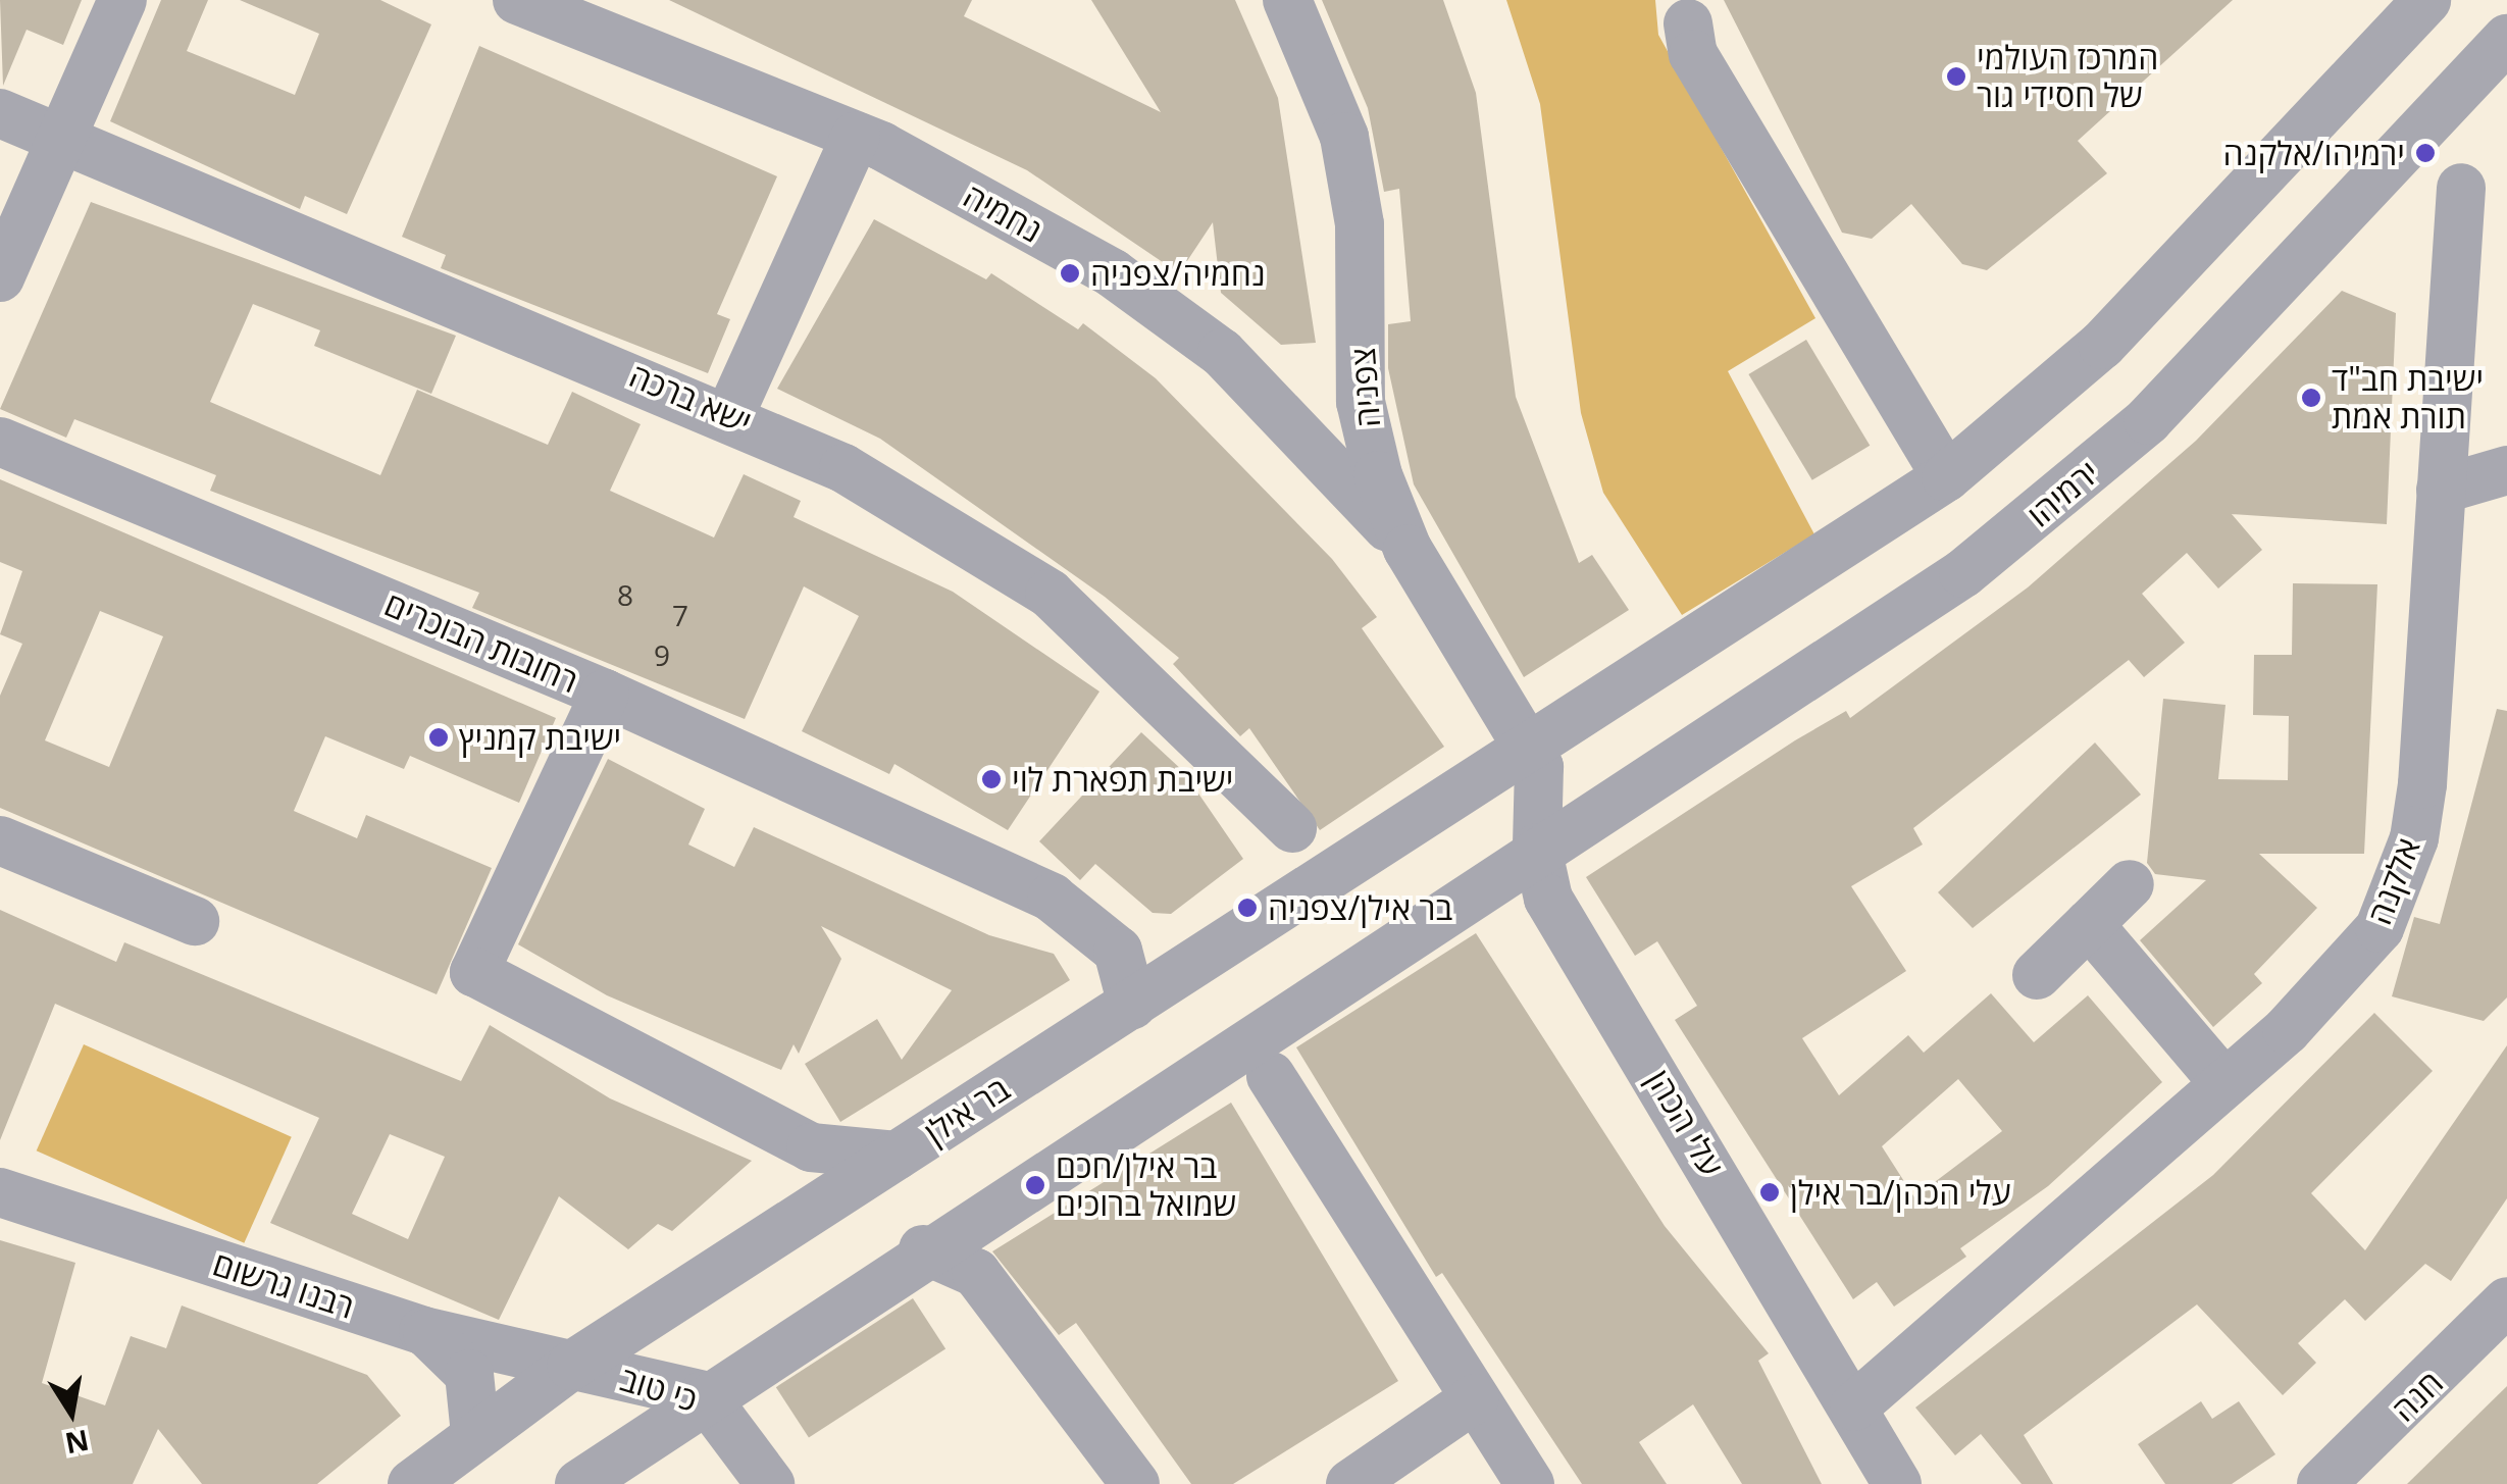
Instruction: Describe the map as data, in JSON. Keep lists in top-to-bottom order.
{
  "streets": {
    "street": [
      "נחמיה",
      "צפניה",
      "ישא ברכה",
      "ירמיהו",
      "רחובות הבוכרים",
      "אלקנה",
      "בר אילן",
      "עלי הכהן",
      "רבנו גרשום",
      "כי טוב",
      "חנה"
    ]
  },
  "crossings": [
    ["נחמיה", "צפניה"],
    ["צפניה", "בר אילן"],
    ["צפניה", "עלי הכהן"],
    ["ירמיהו", "עלי הכהן"],
    ["רחובות הבוכרים", "בר אילן"],
    ["אלקנה", "עלי הכהן"],
    ["בר אילן", "עלי הכהן"],
    ["בר אילן", "רבנו גרשום"],
    ["בר אילן", "כי טוב"],
    ["רבנו גרשום", "כי טוב"]
  ],
  "places": [
    "המרכז העולמי של חסידי גור",
    "ירמיהו/אלקנה",
    "נחמיה/צפניה",
    "ישיבת חב\"ד תורת אמת",
    "ישיבת קמניץ",
    "ישיבת תפארת לוי",
    "בר אילן/צפניה",
    "בר אילן/חכם שמואל ברוכים",
    "עלי הכהן/בר אילן"
  ],
  "house_numbers": ["8", "7", "9"],
  "north": "bottom"
}
